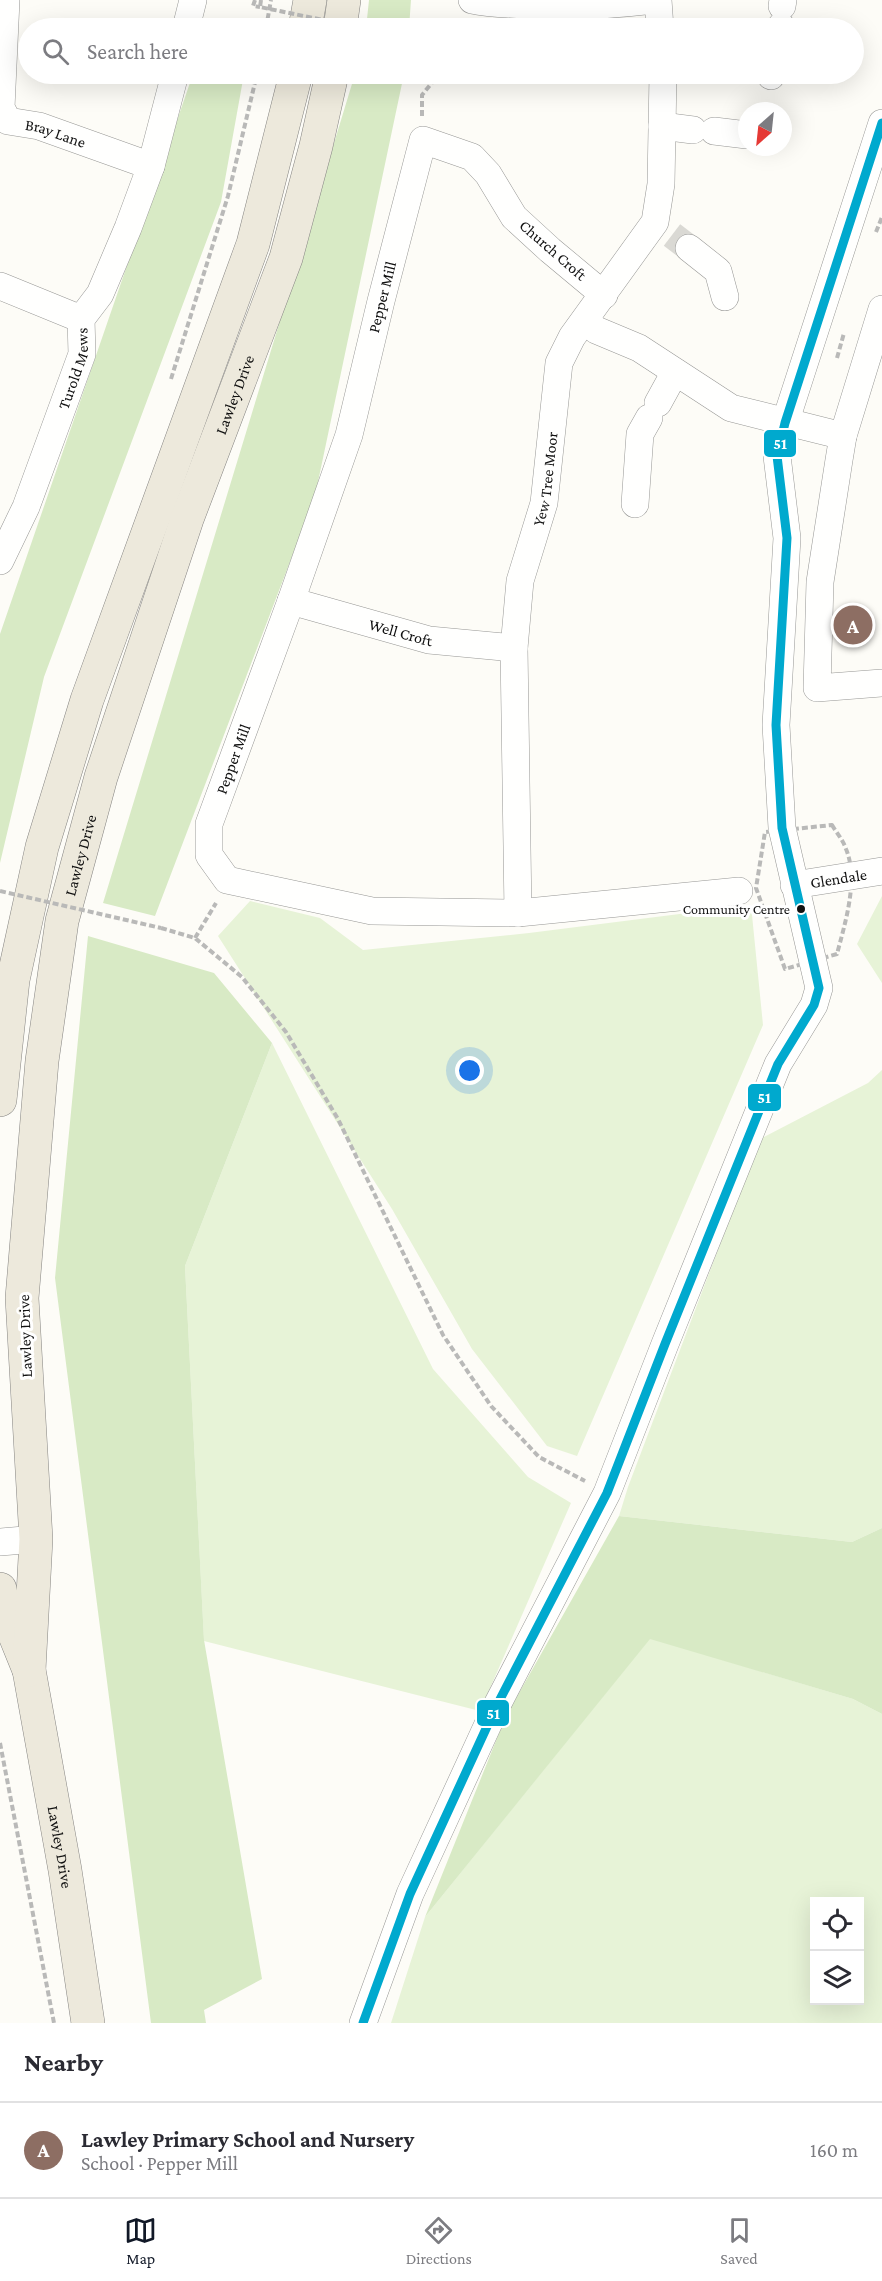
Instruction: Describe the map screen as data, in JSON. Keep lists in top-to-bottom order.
{
  "streets": {
    "main road": ["Lawley Drive"],
    "street": [
      "Bray Lane",
      "Church Croft",
      "Pepper Mill",
      "Turold Mews",
      "Yew Tree Moor",
      "Well Croft",
      "Glendale"
    ]
  },
  "crossings": [
    ["Bray Lane", "Turold Mews"],
    ["Church Croft", "Pepper Mill"],
    ["Church Croft", "Yew Tree Moor"],
    ["Pepper Mill", "Well Croft"],
    ["Yew Tree Moor", "Well Croft"]
  ],
  "places": ["Community Centre"],
  "lines": ["transit line 51"],
  "north": "bottom left",
  "page": {
    "search": "Search here",
    "pins": "A",
    "heading": "Nearby",
    "list": [
      {
        "mark": "A",
        "name": "Lawley Primary School and Nursery",
        "note": "School · Pepper Mill",
        "value": "160 m"
      }
    ],
    "nav": ["Map", "Directions", "Saved"]
  }
}
